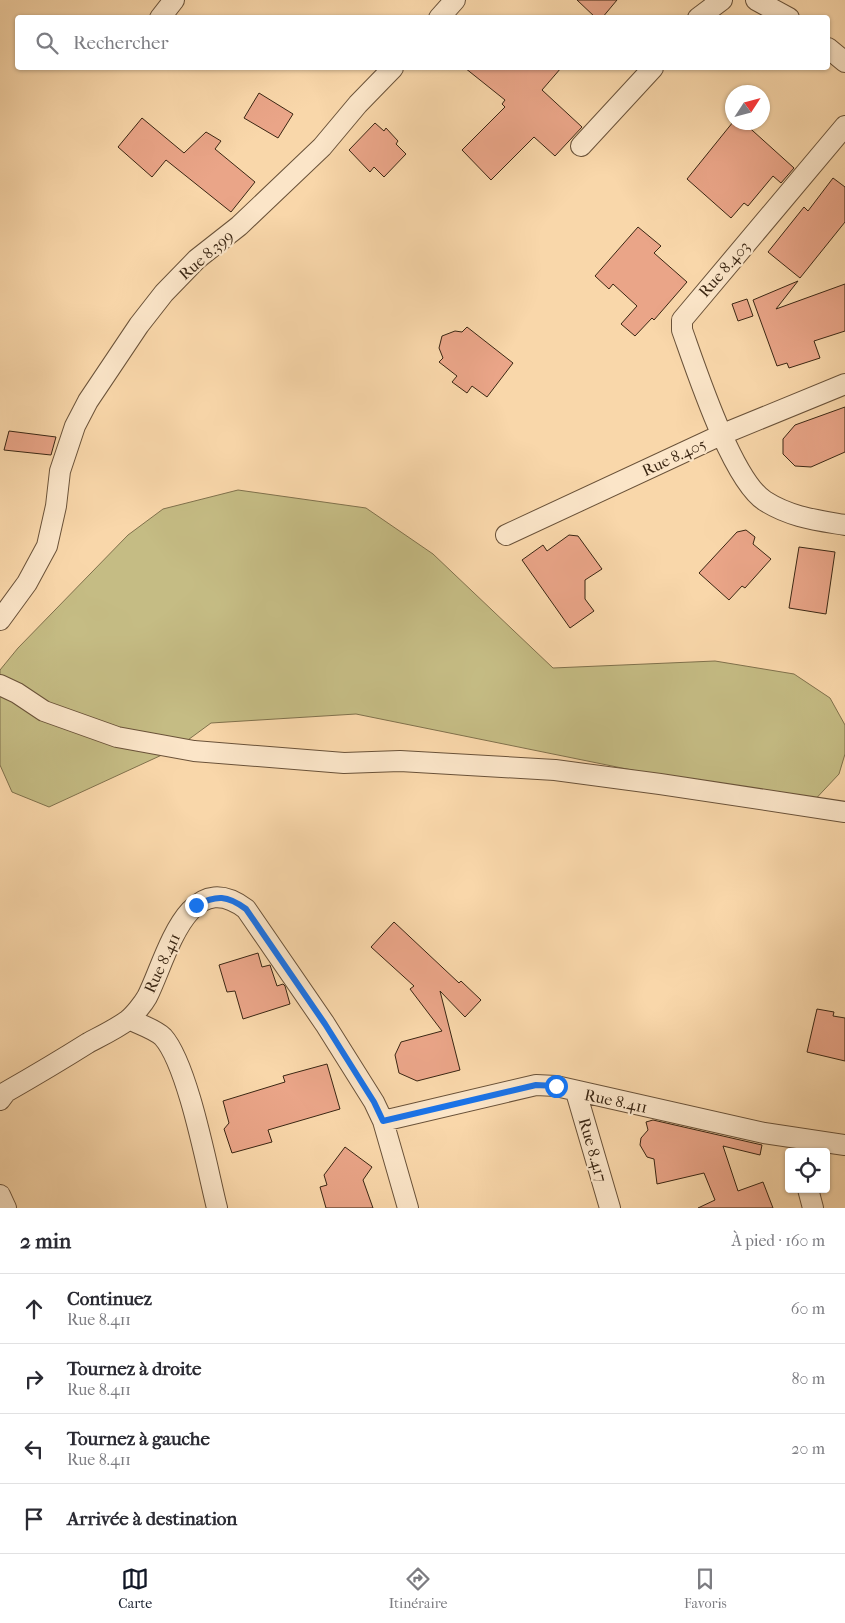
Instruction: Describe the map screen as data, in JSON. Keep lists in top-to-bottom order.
{
  "streets": {
    "street": [
      "Rue 8.399",
      "Rue 8.403",
      "Rue 8.405",
      "Rue 8.411",
      "Rue 8.417"
    ]
  },
  "crossings": [
    ["Rue 8.403", "Rue 8.405"],
    ["Rue 8.411", "Rue 8.417"]
  ],
  "north": "top right",
  "page": {
    "search": "Rechercher",
    "heading": ["2 min", "À pied · 160 m"],
    "list": [
      ["Continuez", "Rue 8.411", "60 m"],
      ["Tournez à droite", "Rue 8.411", "80 m"],
      ["Tournez à gauche", "Rue 8.411", "20 m"],
      "Arrivée à destination"
    ],
    "nav": ["Carte", "Itinéraire", "Favoris"]
  }
}
